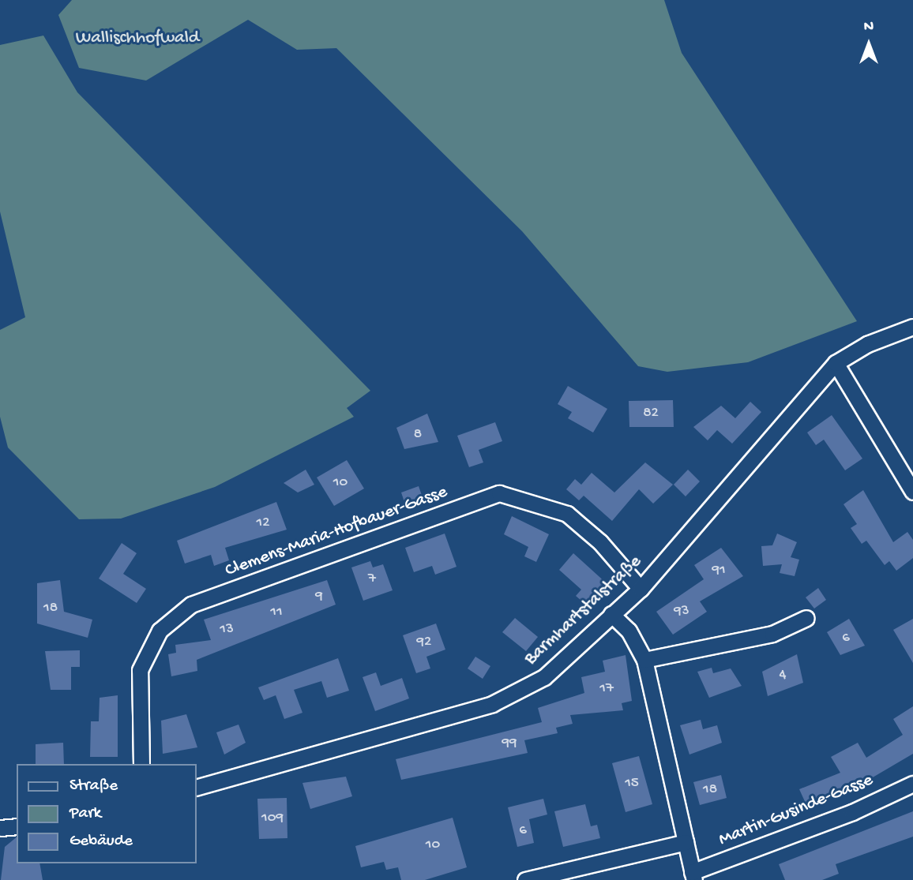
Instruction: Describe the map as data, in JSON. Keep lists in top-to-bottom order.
{
  "streets": {
    "street": ["Clemens-Maria-Hofbauer-Gasse", "Barmhartstalstraße", "Martin-Gusinde-Gasse"]
  },
  "crossings": [
    ["Clemens-Maria-Hofbauer-Gasse", "Barmhartstalstraße"]
  ],
  "parks": ["Wallischhofwald"],
  "house_numbers": [
    "82",
    "8",
    "10",
    "12",
    "91",
    "7",
    "9",
    "18",
    "93",
    "11",
    "13",
    "6",
    "92",
    "4",
    "17",
    "99",
    "15",
    "18",
    "109",
    "6",
    "10"
  ],
  "legend": ["Straße", "Park", "Gebäude"],
  "north": "top"
}
